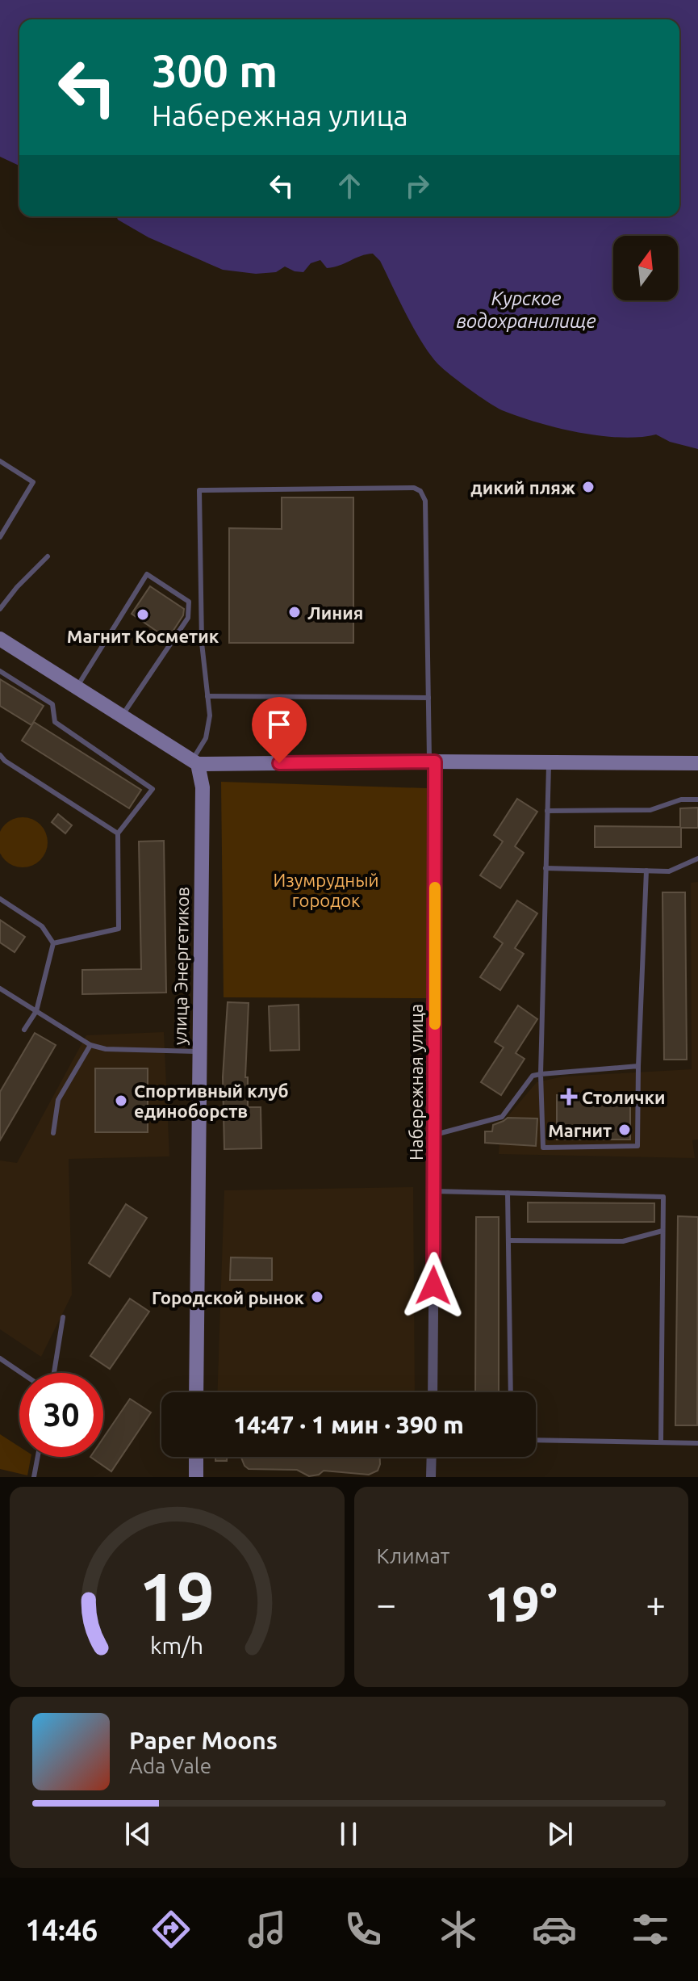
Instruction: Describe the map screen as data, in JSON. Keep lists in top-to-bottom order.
{
  "streets": {
    "main road": ["улица Энергетиков"],
    "street": ["Набережная улица"]
  },
  "water": ["Курское водохранилище"],
  "parks": ["Изумрудный городок"],
  "places": {
    "other": [
      "дикий пляж",
      "Линия",
      "Магнит Косметик",
      "Спортивный клуб единоборств",
      "Магнит",
      "Городской рынок"
    ],
    "health": ["Столички"]
  },
  "north": "top",
  "page": {
    "turn": ["300 m", "Набережная улица"],
    "limit": "30",
    "trip": "14:47 · 1 мин · 390 m",
    "tile": "Климат",
    "heat": ["−", "19°", "+"],
    "song": ["Paper Moons", "Ada Vale"],
    "tabs": "14:46",
    "gauge": ["19", "km/h"]
  }
}
